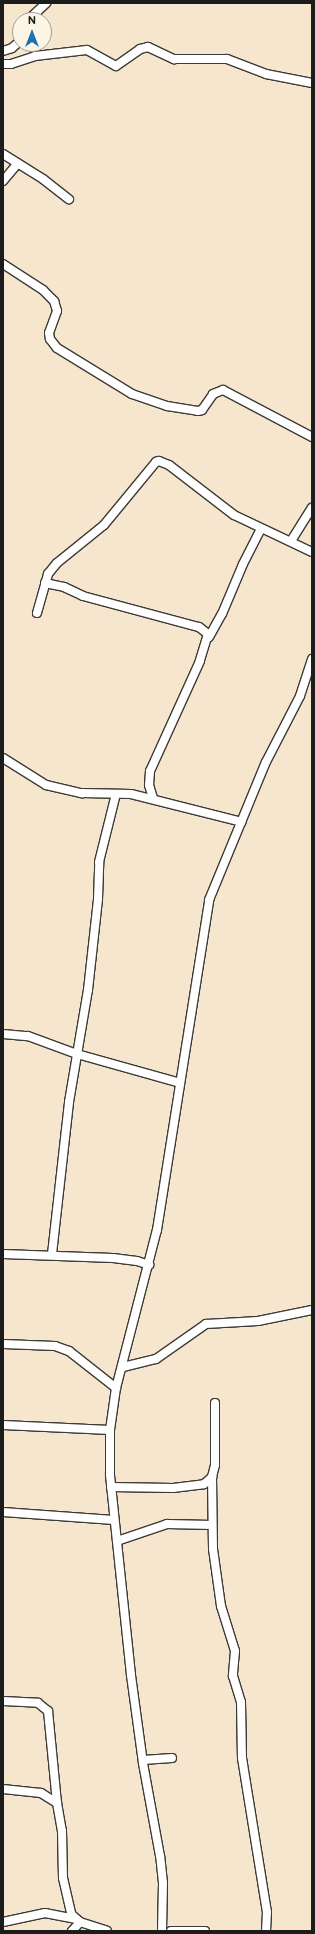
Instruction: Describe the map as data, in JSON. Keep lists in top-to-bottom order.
{
  "north": "top"
}
